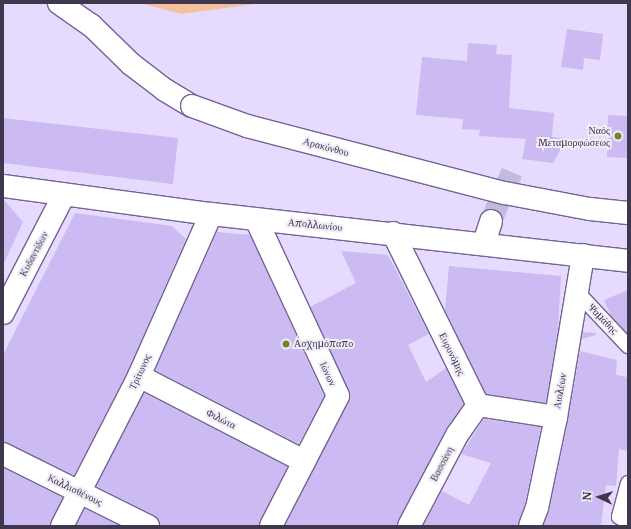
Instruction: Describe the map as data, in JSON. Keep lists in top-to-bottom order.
{
  "streets": {
    "street": [
      "Αρακύνθου",
      "Απολλωνίου",
      "Κυδαντίδων",
      "Ευρυνόμης",
      "Τρίτωνος",
      "Ιώνων",
      "Αιολέων",
      "Φιλώτα",
      "Βασσάνη",
      "Καλλισθένους"
    ],
    "lane": ["Ψαμάθης"]
  },
  "crossings": [
    ["Απολλωνίου", "Κυδαντίδων"],
    ["Απολλωνίου", "Ευρυνόμης"],
    ["Απολλωνίου", "Τρίτωνος"],
    ["Απολλωνίου", "Ιώνων"],
    ["Απολλωνίου", "Αιολέων"],
    ["Ψαμάθης", "Αιολέων"],
    ["Ευρυνόμης", "Βασσάνη"],
    ["Τρίτωνος", "Φιλώτα"],
    ["Τρίτωνος", "Καλλισθένους"],
    ["Ιώνων", "Φιλώτα"]
  ],
  "places": ["Ναός Μεταμορφώσεως", "Ασχημόπαπο"],
  "north": "left"
}
